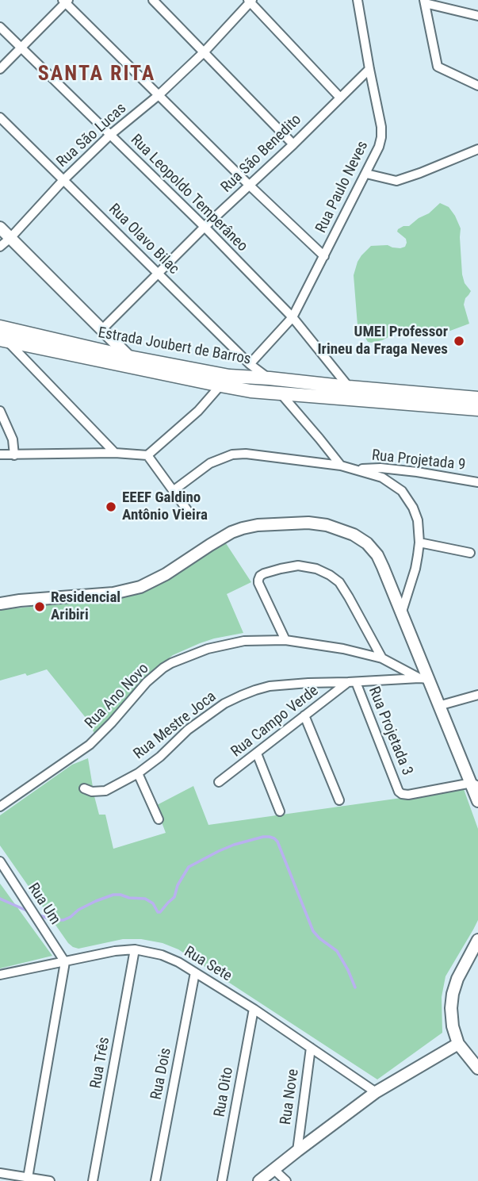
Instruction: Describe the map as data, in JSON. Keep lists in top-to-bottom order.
{
  "streets": {
    "main road": ["Estrada Joubert de Barros"],
    "street": [
      "Rua São Lucas",
      "Rua São Benedito",
      "Rua Paulo Neves",
      "Rua Leopoldo Temperâneo",
      "Rua Olavo Bilac",
      "Rua Projetada 9",
      "Rua Ano Novo",
      "Rua Campo Verde",
      "Rua Mestre Joca",
      "Rua Projetada 3",
      "Rua Um",
      "Rua Sete",
      "Rua Três",
      "Rua Dois",
      "Rua Oito",
      "Rua Nove"
    ]
  },
  "crossings": [
    ["Rua São Lucas", "Rua Leopoldo Temperâneo"],
    ["Rua São Lucas", "Rua Olavo Bilac"],
    ["Rua São Benedito", "Rua Paulo Neves"],
    ["Rua São Benedito", "Rua Leopoldo Temperâneo"],
    ["Rua São Benedito", "Rua Olavo Bilac"],
    ["Rua Paulo Neves", "Rua Leopoldo Temperâneo"],
    ["Rua Paulo Neves", "Rua Olavo Bilac"],
    ["Rua Leopoldo Temperâneo", "Estrada Joubert de Barros"],
    ["Rua Olavo Bilac", "Estrada Joubert de Barros"],
    ["Rua Ano Novo", "Rua Mestre Joca"],
    ["Rua Campo Verde", "Rua Mestre Joca"],
    ["Rua Campo Verde", "Rua Projetada 3"],
    ["Rua Mestre Joca", "Rua Projetada 3"],
    ["Rua Um", "Rua Sete"],
    ["Rua Sete", "Rua Três"],
    ["Rua Sete", "Rua Dois"],
    ["Rua Sete", "Rua Oito"],
    ["Rua Sete", "Rua Nove"]
  ],
  "districts": ["SANTA RITA"],
  "places": ["UMEI Professor Irineu da Fraga Neves", "EEEF Galdino Antônio Vieira", "Residencial Aribiri"]
}
